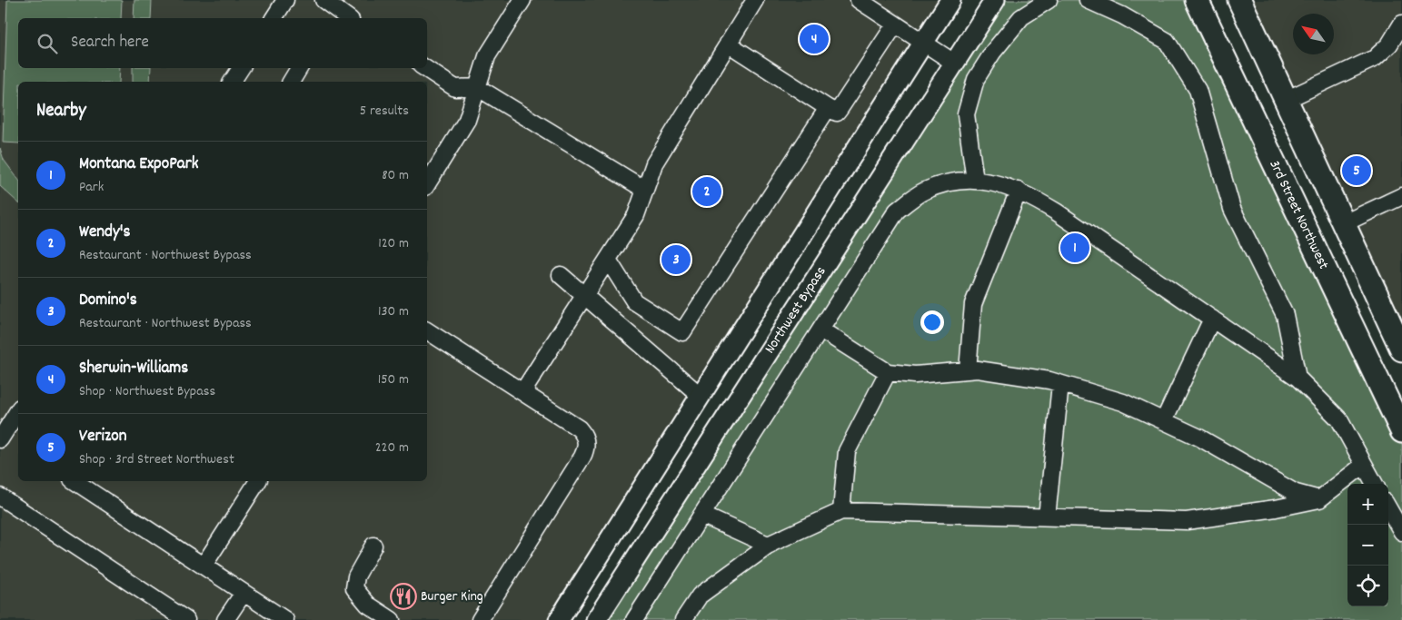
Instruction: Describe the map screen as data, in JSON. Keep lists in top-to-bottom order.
{
  "streets": {
    "highway": ["3rd Street Northwest"],
    "main road": ["Northwest Bypass"]
  },
  "places": {
    "restaurant": ["Burger King"]
  },
  "north": "top left",
  "page": {
    "search": "Search here",
    "pins": [
      "4",
      "5",
      "2",
      "1",
      "3"
    ],
    "heading": ["Nearby", "5 results"],
    "list": [
      {
        "mark": "1",
        "name": "Montana ExpoPark",
        "note": "Park",
        "value": "80 m"
      },
      {
        "mark": "2",
        "name": "Wendy's",
        "note": "Restaurant · Northwest Bypass",
        "value": "120 m"
      },
      {
        "mark": "3",
        "name": "Domino's",
        "note": "Restaurant · Northwest Bypass",
        "value": "130 m"
      },
      {
        "mark": "4",
        "name": "Sherwin-Williams",
        "note": "Shop · Northwest Bypass",
        "value": "150 m"
      },
      {
        "mark": "5",
        "name": "Verizon",
        "note": "Shop · 3rd Street Northwest",
        "value": "220 m"
      }
    ],
    "map_buttons": ["+", "−"]
  }
}
